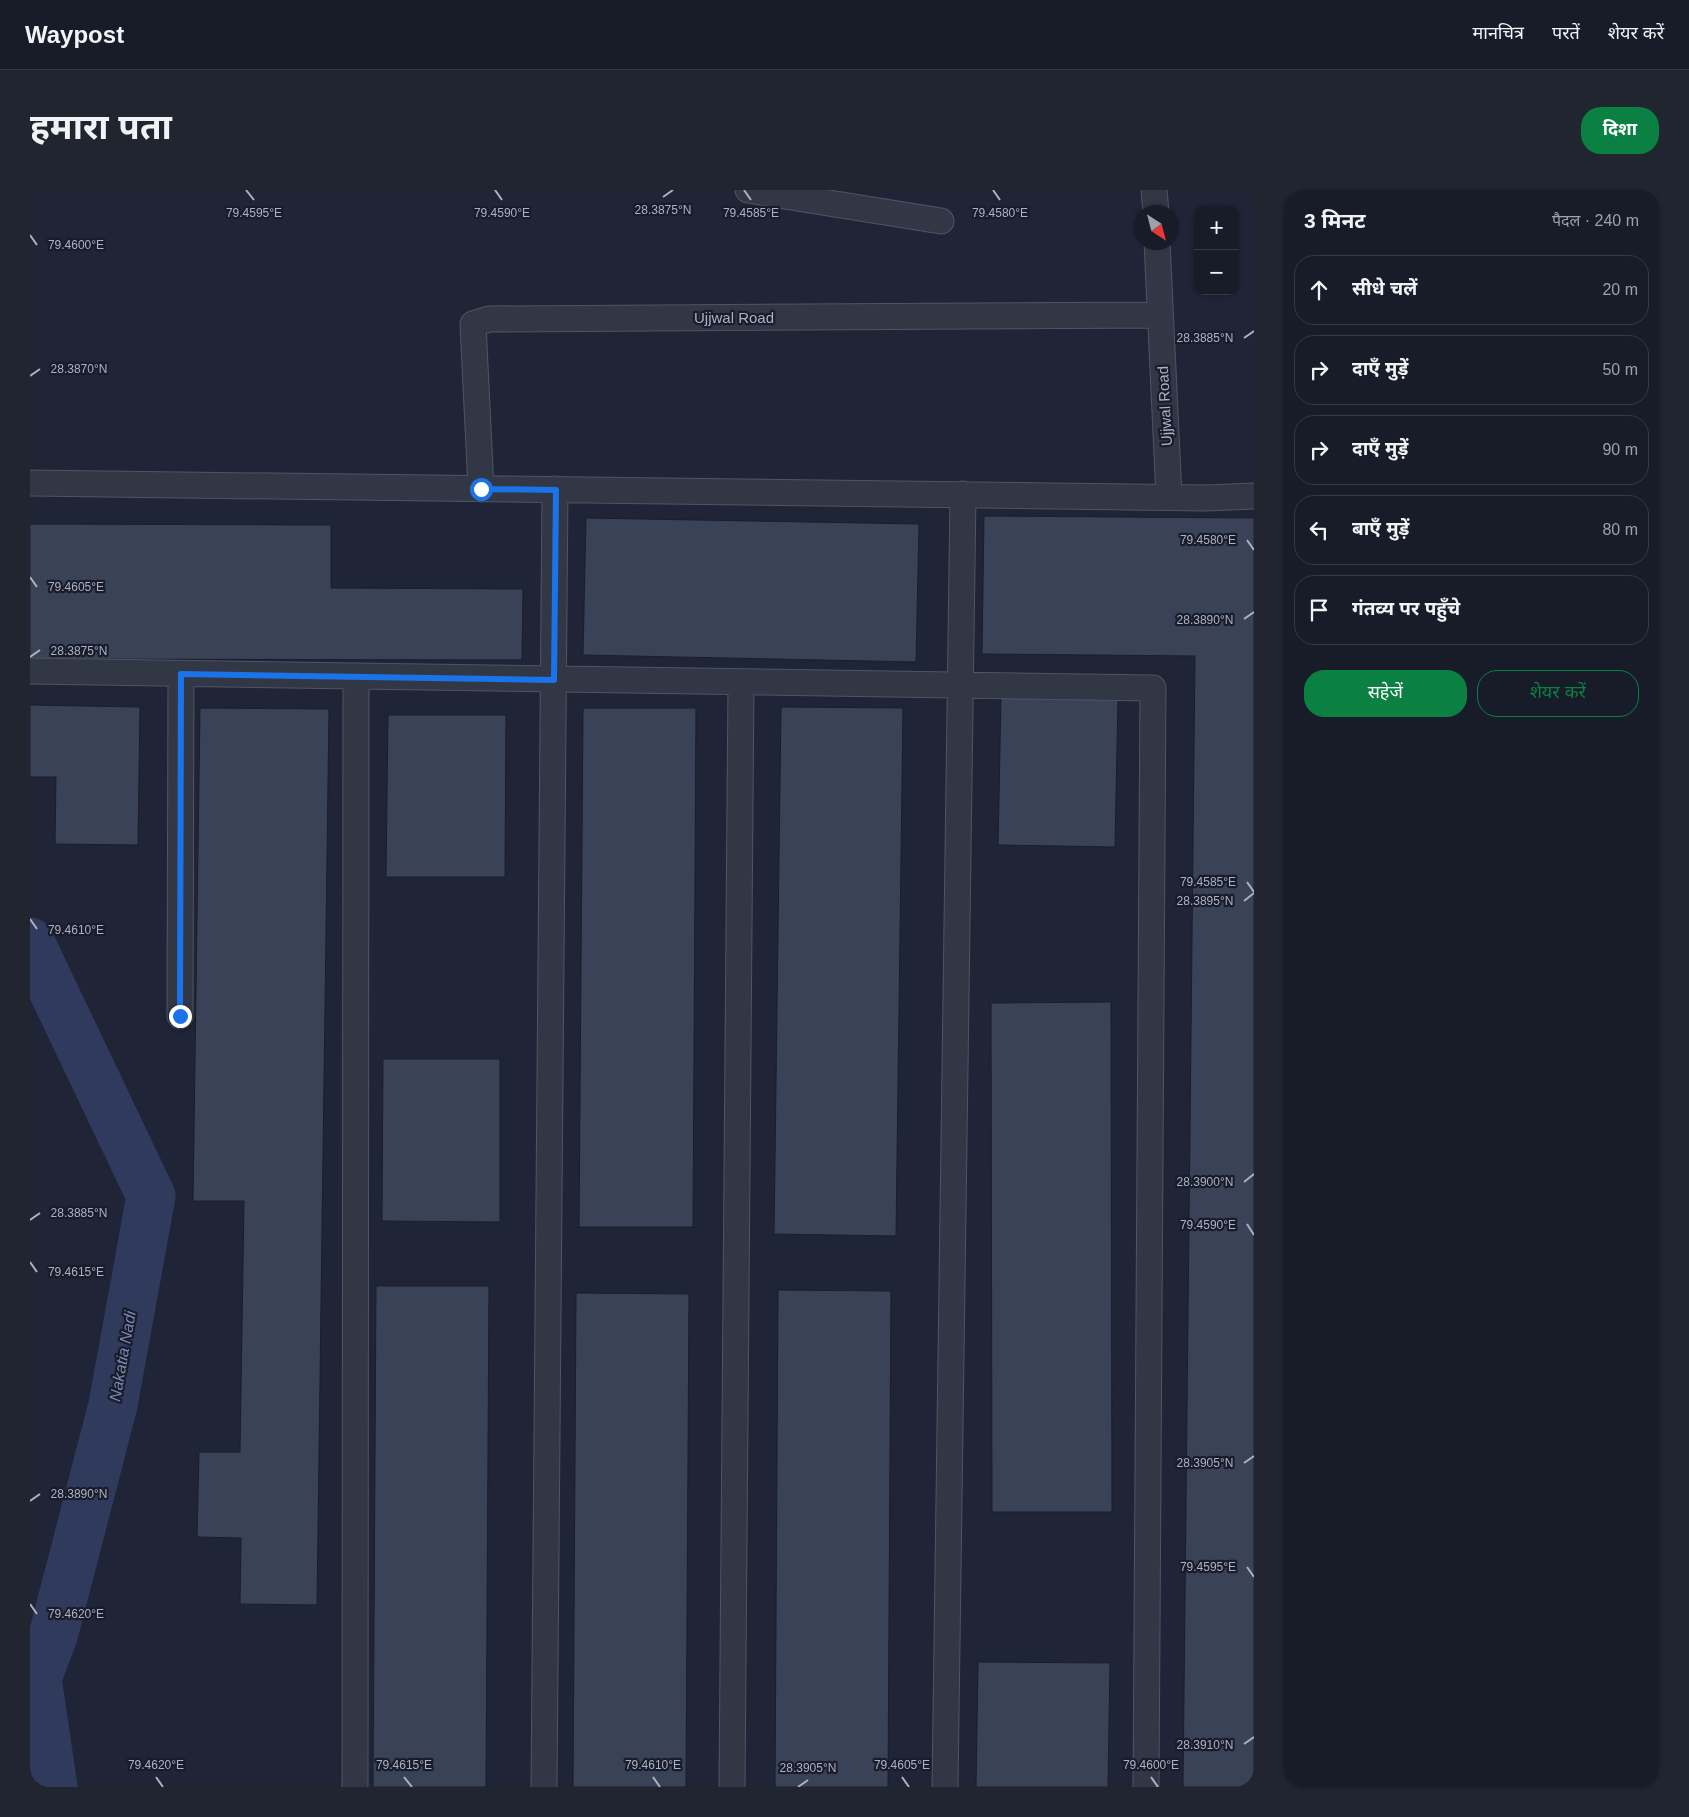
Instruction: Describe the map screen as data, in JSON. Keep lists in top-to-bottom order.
{
  "streets": {
    "street": ["Ujjwal Road"]
  },
  "water": ["Nakatia Nadi"],
  "north": "bottom right",
  "page": {
    "header": "Waypost",
    "nav": ["मानचित्र", "परतें", "शेयर करें"],
    "title": "हमारा पता",
    "buttons": [
      "दिशा",
      ["सहेजें", "शेयर करें"]
    ],
    "heading": ["3 मिनट", "पैदल · 240 m"],
    "map_buttons": ["+", "−"],
    "list": [
      ["सीधे चलें", "20 m"],
      ["दाएँ मुड़ें", "50 m"],
      ["दाएँ मुड़ें", "90 m"],
      ["बाएँ मुड़ें", "80 m"],
      "गंतव्य पर पहुँचे"
    ]
  },
  "coordinates": [
    "28.3875°N",
    "79.4595°E",
    "79.4590°E",
    "79.4585°E",
    "79.4580°E",
    "79.4600°E",
    "28.3885°N",
    "28.3870°N",
    "79.4605°E",
    "28.3890°N",
    "28.3895°N",
    "79.4610°E",
    "28.3900°N",
    "79.4615°E",
    "28.3905°N",
    "79.4620°E",
    "28.3910°N"
  ]
}
